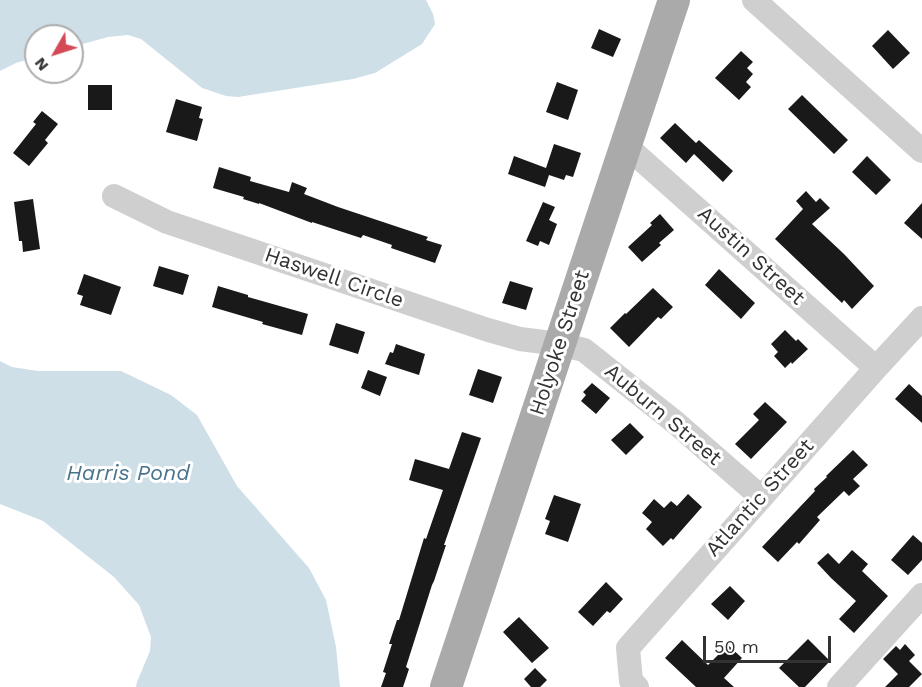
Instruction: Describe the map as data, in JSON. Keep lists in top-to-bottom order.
{
  "streets": {
    "main road": ["Holyoke Street"],
    "street": [
      "Austin Street",
      "Haswell Circle",
      "Auburn Street",
      "Atlantic Street"
    ]
  },
  "crossings": [
    ["Austin Street", "Holyoke Street"],
    ["Austin Street", "Atlantic Street"],
    ["Haswell Circle", "Holyoke Street"],
    ["Haswell Circle", "Auburn Street"],
    ["Holyoke Street", "Auburn Street"],
    ["Auburn Street", "Atlantic Street"]
  ],
  "water": ["Harris Pond"],
  "scale_bar": "50 m",
  "north": "bottom left"
}
